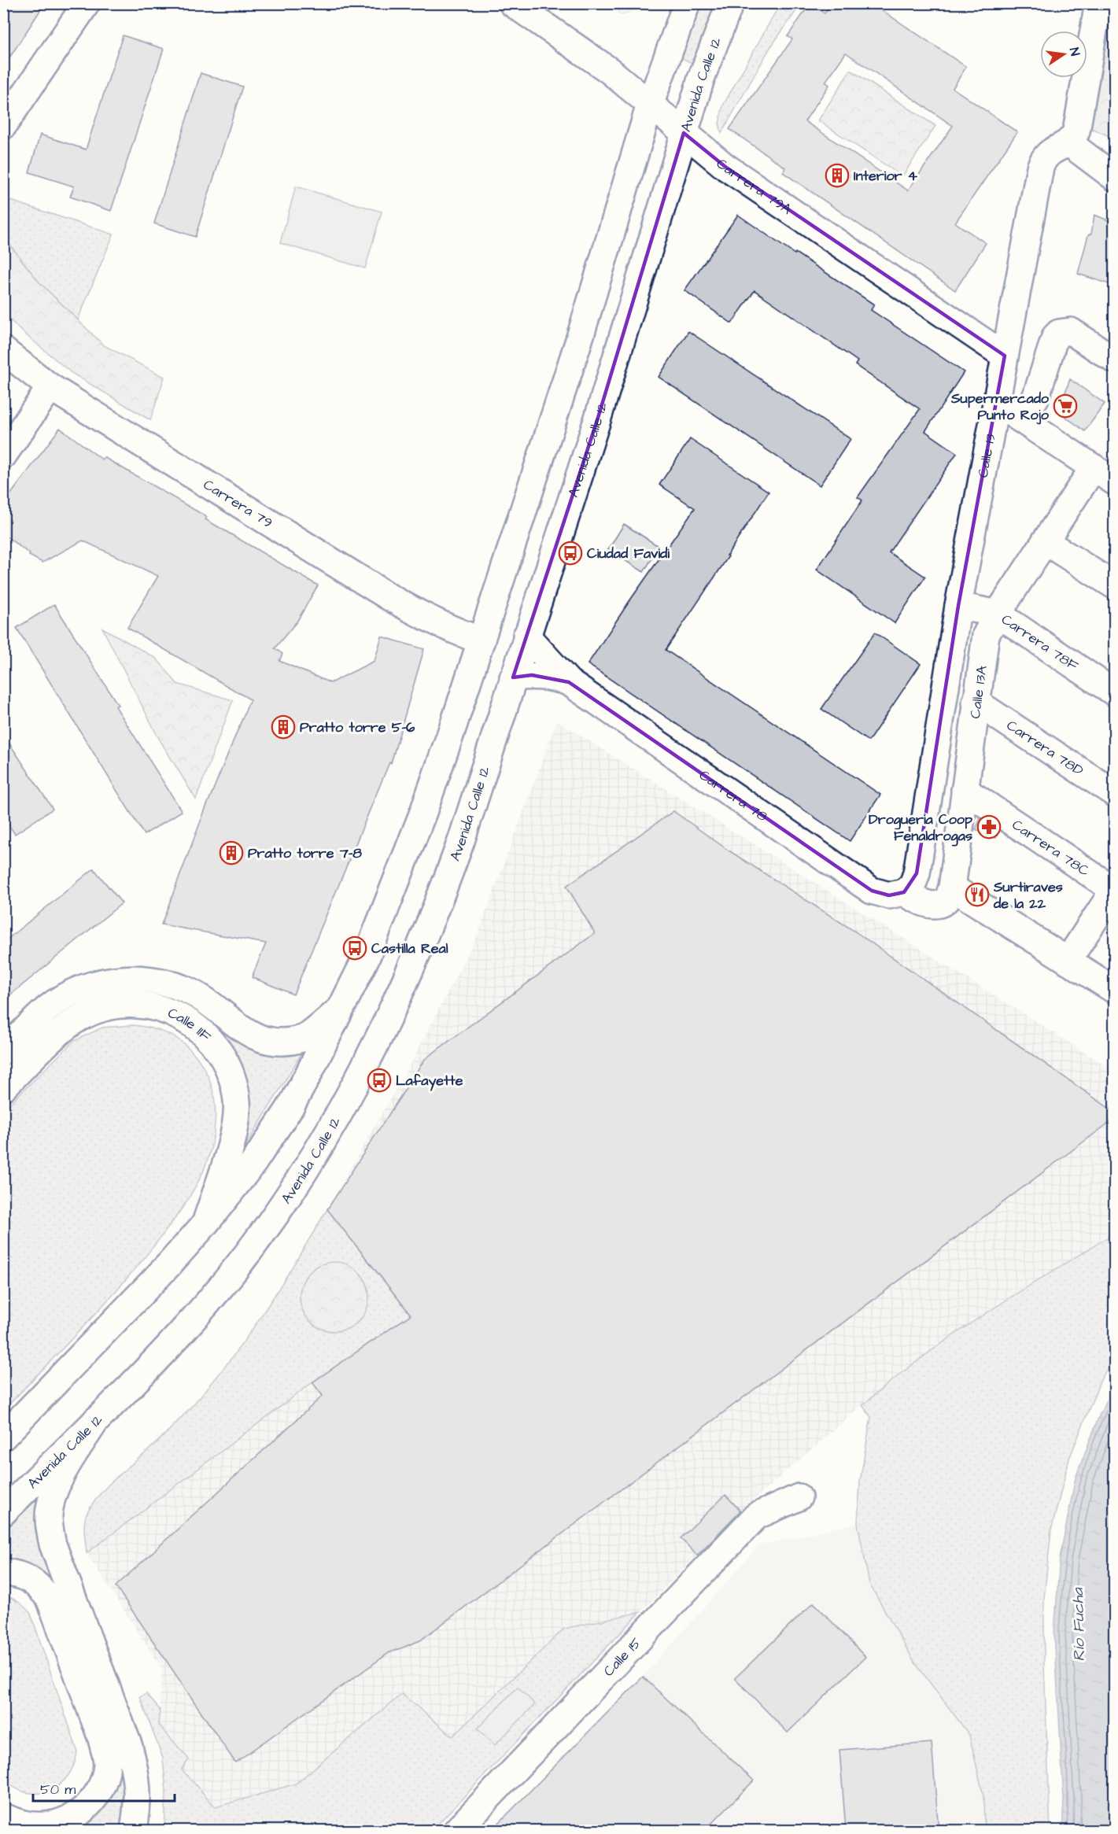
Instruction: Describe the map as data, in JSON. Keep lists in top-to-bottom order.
{
  "streets": {
    "main road": [
      "Avenida Calle 12",
      "Carrera 79A",
      "Calle 13",
      "Carrera 79",
      "Carrera 78F",
      "Calle 13A",
      "Carrera 78D",
      "Carrera 78",
      "Carrera 78C",
      "Calle 11F",
      "Calle 15"
    ]
  },
  "crossings": [
    ["Avenida Calle 12", "Carrera 79A"],
    ["Avenida Calle 12", "Carrera 78"],
    ["Carrera 79A", "Calle 13"],
    ["Calle 13", "Carrera 78F"],
    ["Calle 13", "Carrera 78"],
    ["Carrera 78F", "Calle 13A"],
    ["Calle 13A", "Carrera 78D"],
    ["Calle 13A", "Carrera 78C"]
  ],
  "water": ["Río Fucha"],
  "places": {
    "building": ["Interior 4", "Pratto torre 5-6", "Pratto torre 7-8"],
    "supermarket": ["Supermercado Punto Rojo"],
    "bus stop": ["Ciudad Favidi", "Castilla Real", "Lafayette"],
    "pharmacy": ["Drogueria Coop Fenaldrogas"],
    "restaurant": ["Surtiraves de la 22"]
  },
  "scale_bar": "50 m",
  "north": "right"
}
